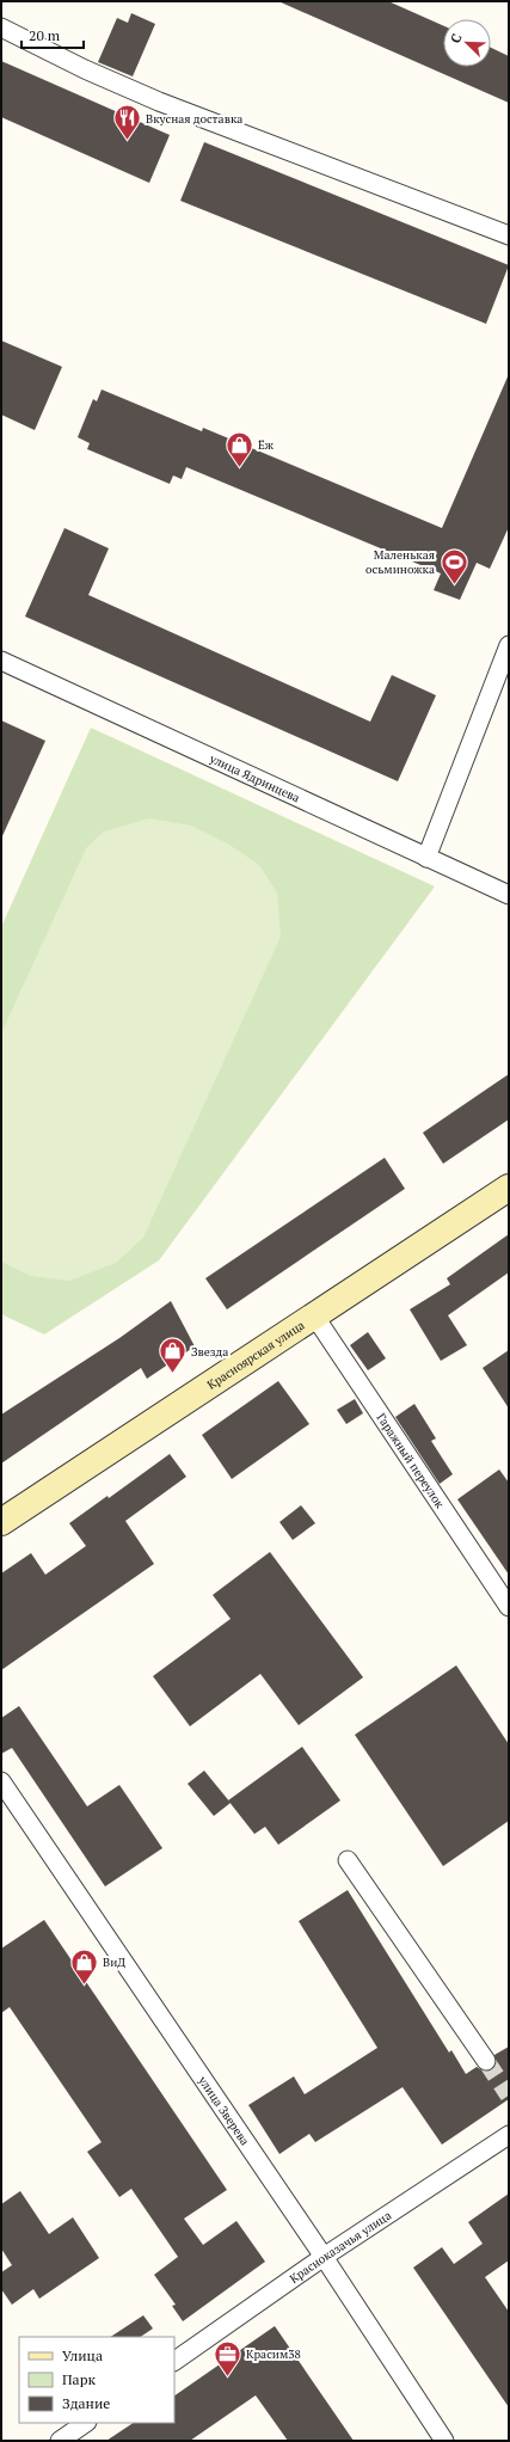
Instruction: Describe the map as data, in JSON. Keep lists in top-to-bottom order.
{
  "streets": {
    "street": [
      "улица Ядринцева",
      "Красноярская улица",
      "Гаражный переулок",
      "улица Зверева",
      "Красноказачья улица"
    ]
  },
  "crossings": [
    ["Красноярская улица", "Гаражный переулок"],
    ["улица Зверева", "Красноказачья улица"]
  ],
  "places": {
    "restaurant": ["Вкусная доставка"],
    "shop": ["Ёж", "Звезда", "ВиД"],
    "sports": ["Маленькая осьминожка"],
    "office": ["Красим38"]
  },
  "legend": ["Улица", "Парк", "Здание"],
  "scale_bar": "20 m",
  "north": "top left"
}
